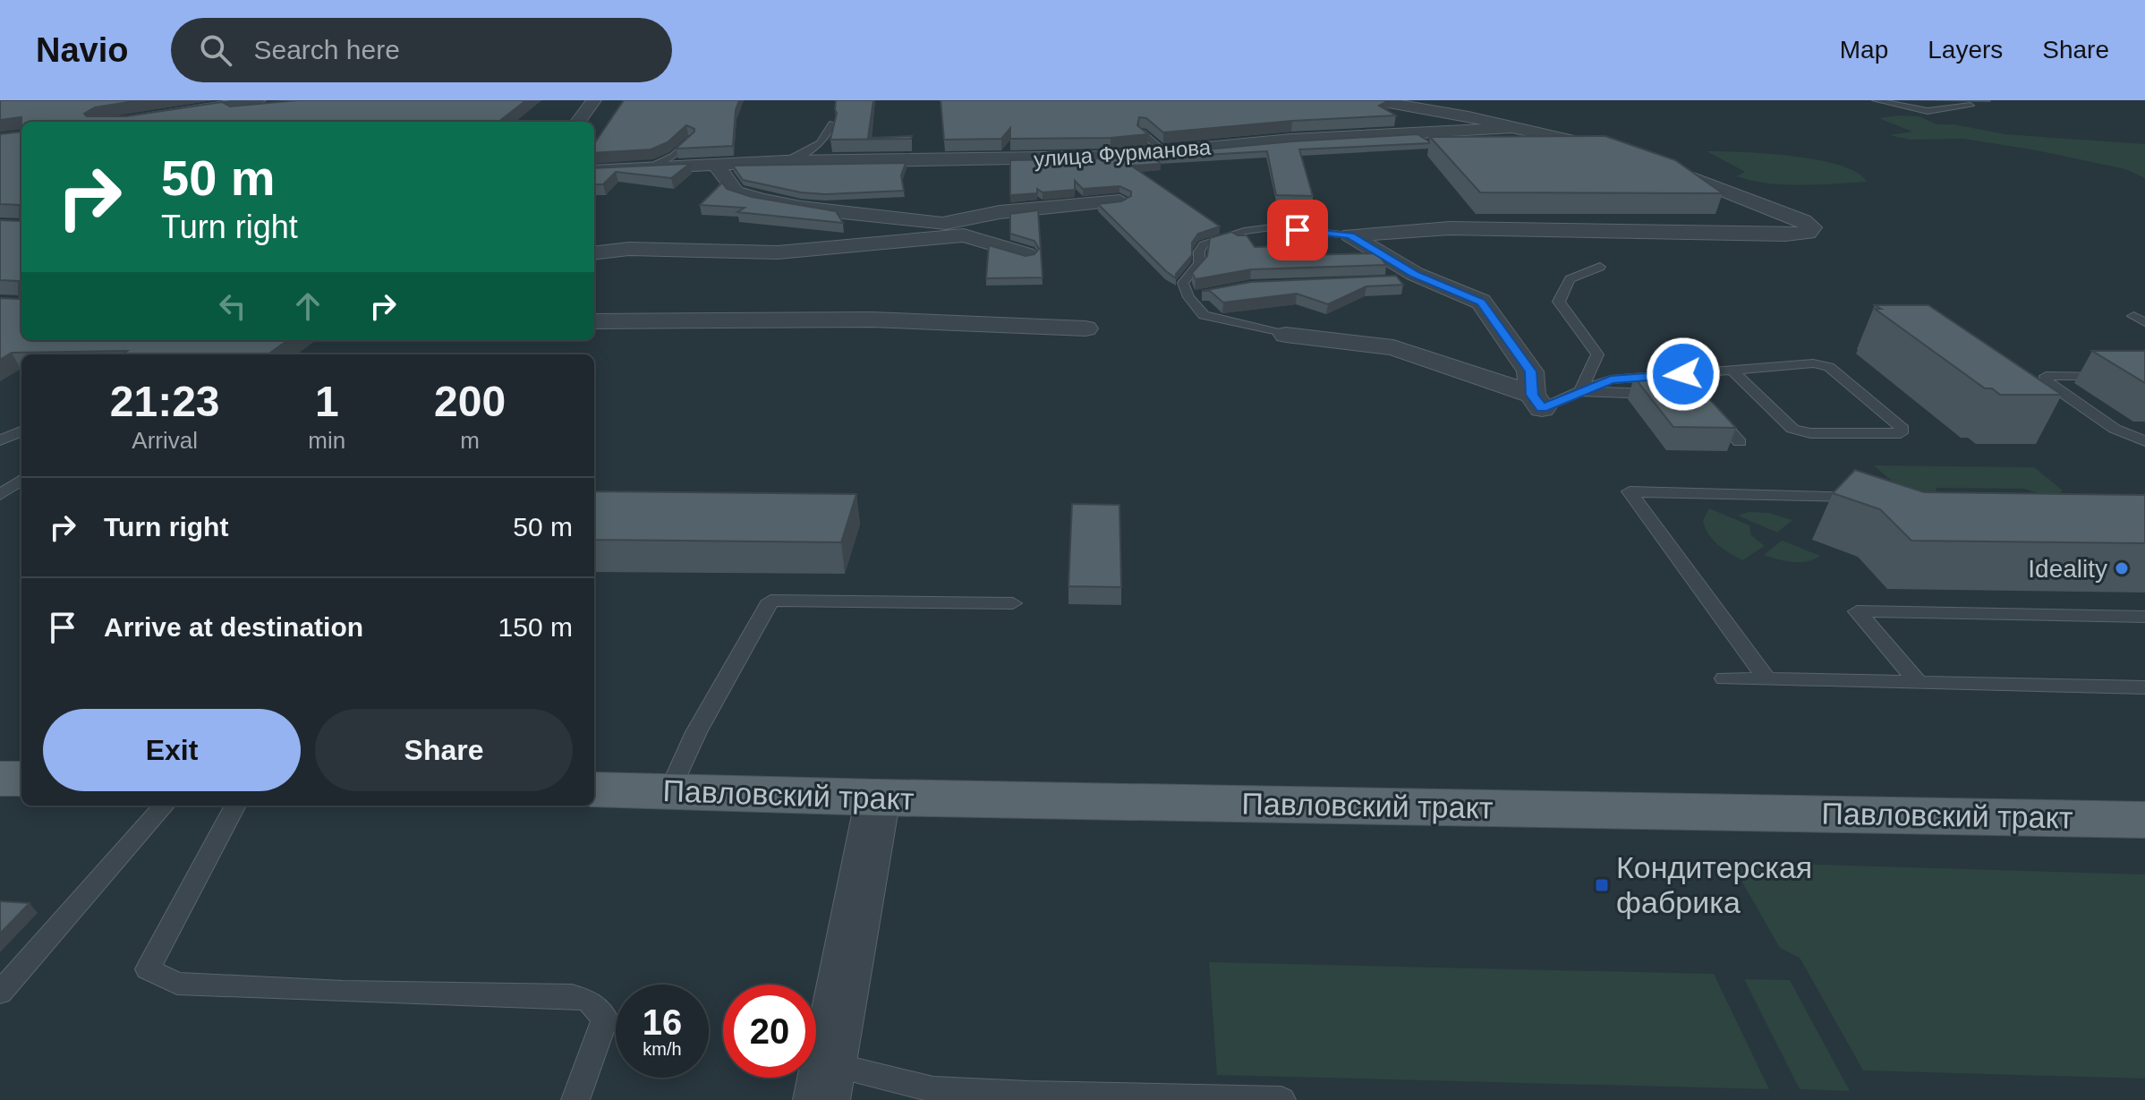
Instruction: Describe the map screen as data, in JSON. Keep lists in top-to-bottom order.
{
  "streets": {
    "main road": ["Павловский тракт"],
    "street": ["улица Фурманова"]
  },
  "places": {
    "other": ["Ideality"],
    "transit": ["Кондитерская фабрика"]
  },
  "page": {
    "header": "Navio",
    "search": "Search here",
    "nav": ["Map", "Layers", "Share"],
    "turn": ["50 m", "Turn right"],
    "eta": [
      "21:23",
      "Arrival",
      "1",
      "min",
      "200",
      "m"
    ],
    "list": [
      {
        "name": "Turn right",
        "value": "50 m"
      },
      {
        "name": "Arrive at destination",
        "value": "150 m"
      }
    ],
    "buttons": ["Exit", "Share"],
    "speed": "16 km/h",
    "limit": "20"
  }
}
